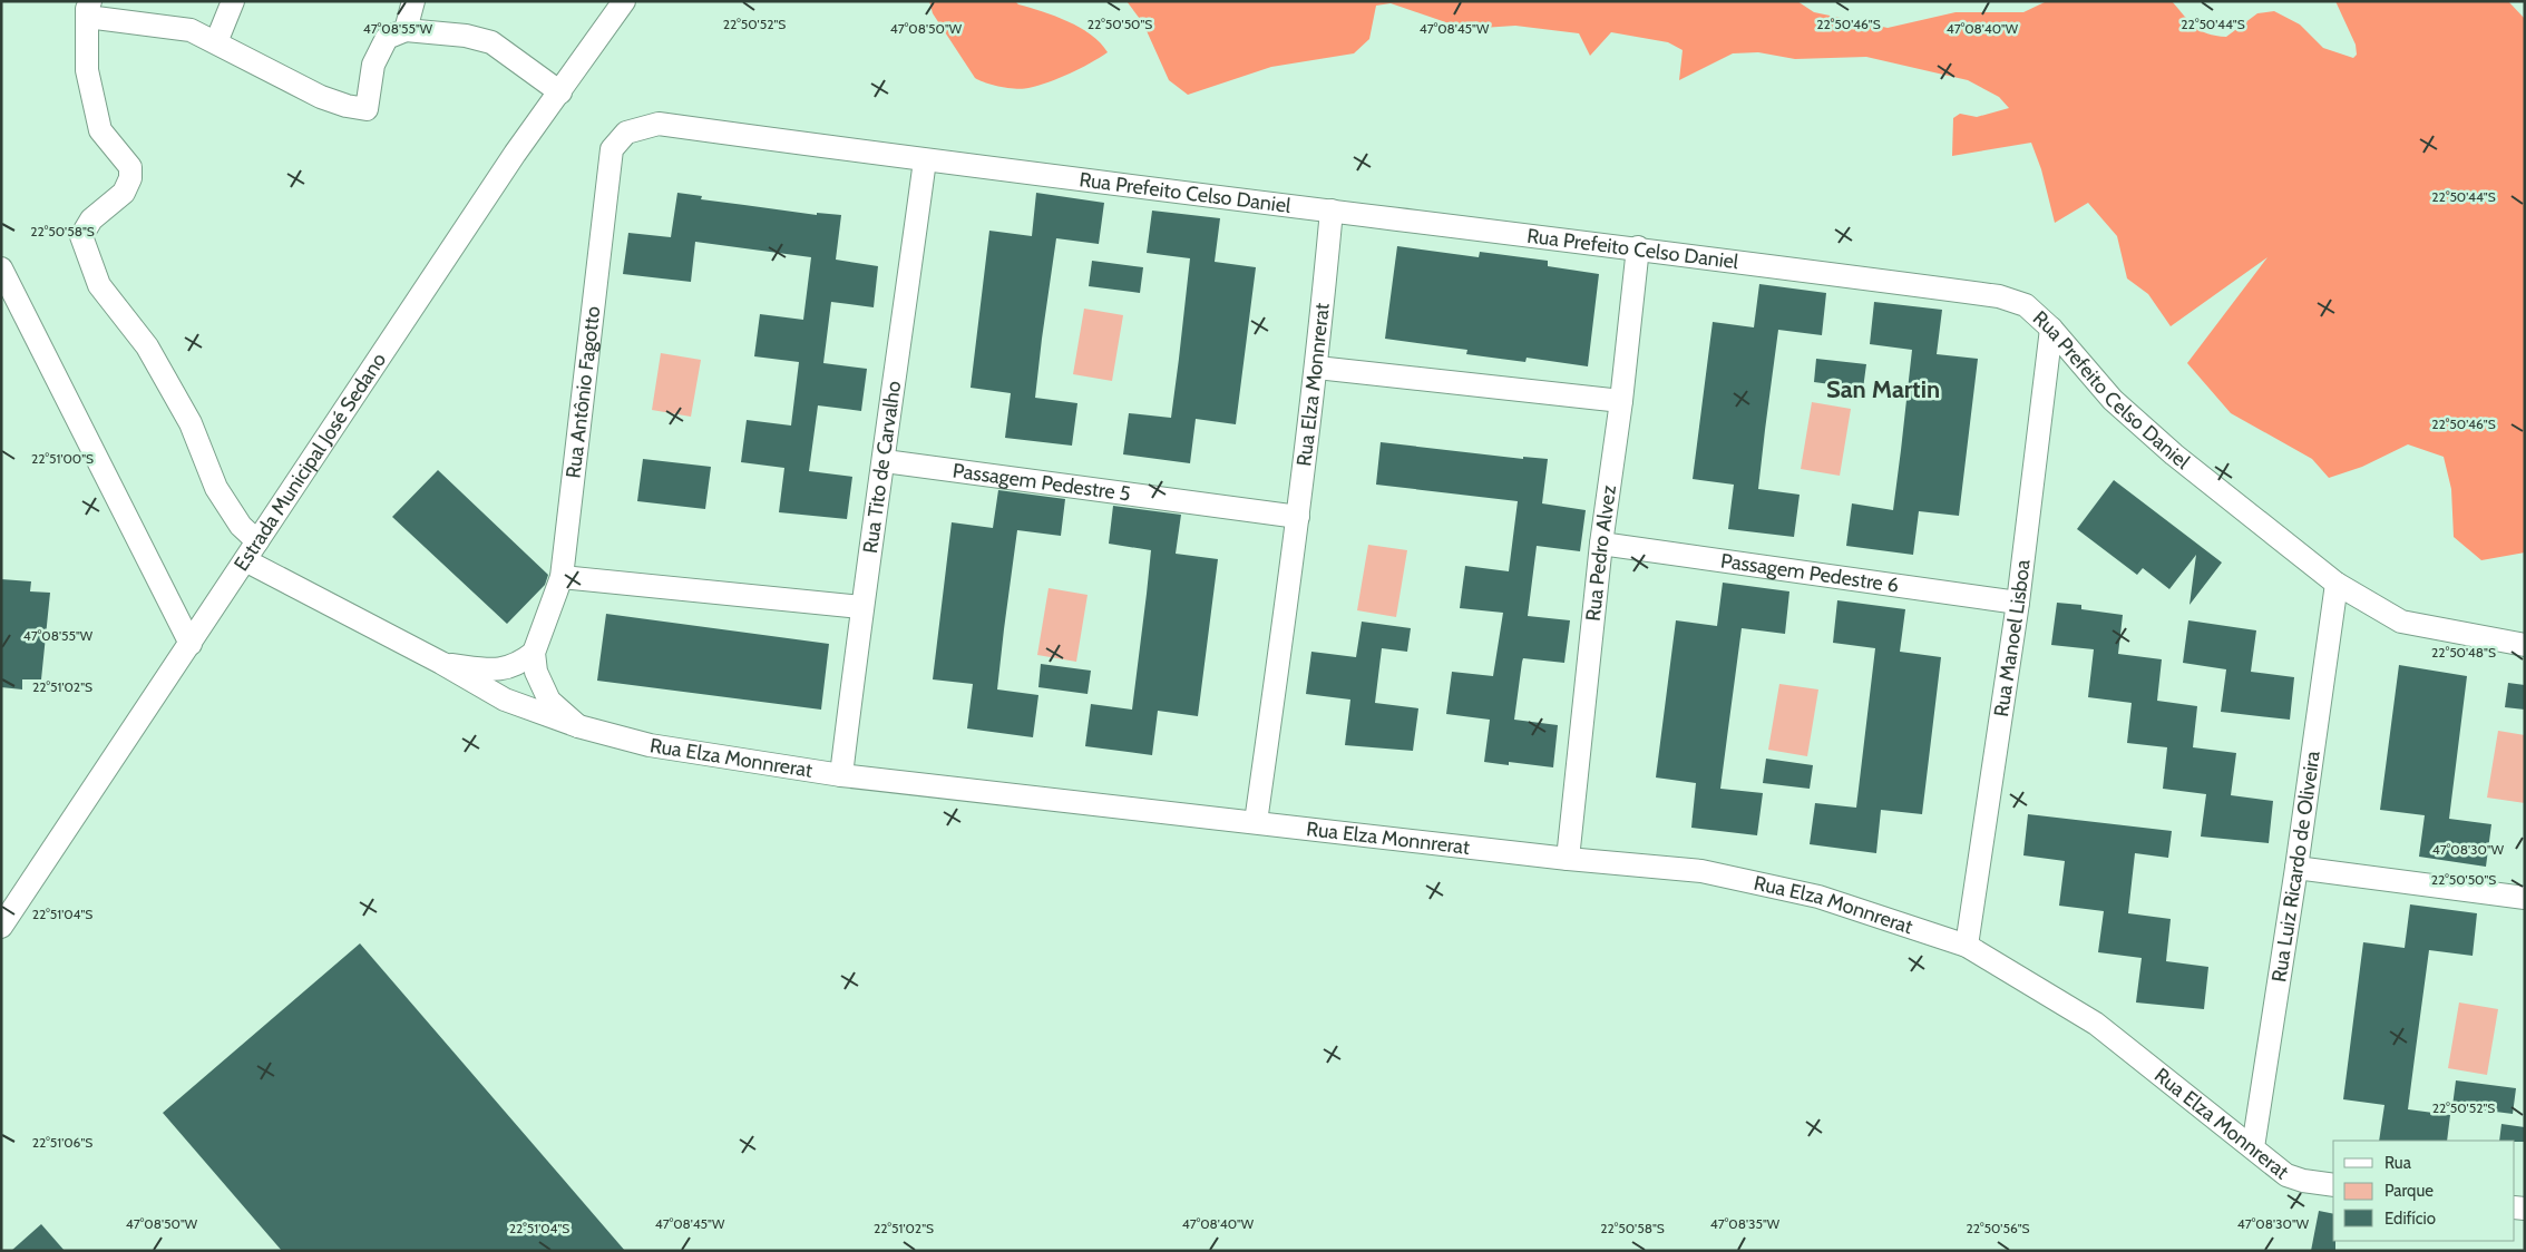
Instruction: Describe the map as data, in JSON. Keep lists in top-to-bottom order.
{
  "streets": {
    "street": [
      "Rua Prefeito Celso Daniel",
      "Rua Elza Monnrerat",
      "Rua Antônio Fagotto",
      "Estrada Municipal José Sedano",
      "Rua Tito de Carvalho",
      "Passagem Pedestre 5",
      "Rua Pedro Alvez",
      "Passagem Pedestre 6",
      "Rua Manoel Lisboa",
      "Rua Luiz Ricardo de Oliveira"
    ]
  },
  "crossings": [
    ["Rua Prefeito Celso Daniel", "Rua Elza Monnrerat"],
    ["Rua Prefeito Celso Daniel", "Rua Antônio Fagotto"],
    ["Rua Prefeito Celso Daniel", "Rua Tito de Carvalho"],
    ["Rua Prefeito Celso Daniel", "Rua Pedro Alvez"],
    ["Rua Prefeito Celso Daniel", "Rua Manoel Lisboa"],
    ["Rua Prefeito Celso Daniel", "Rua Luiz Ricardo de Oliveira"],
    ["Rua Elza Monnrerat", "Estrada Municipal José Sedano"],
    ["Rua Elza Monnrerat", "Rua Tito de Carvalho"],
    ["Rua Elza Monnrerat", "Passagem Pedestre 5"],
    ["Rua Elza Monnrerat", "Rua Pedro Alvez"],
    ["Rua Elza Monnrerat", "Rua Manoel Lisboa"],
    ["Rua Elza Monnrerat", "Rua Luiz Ricardo de Oliveira"],
    ["Rua Tito de Carvalho", "Passagem Pedestre 5"],
    ["Rua Pedro Alvez", "Passagem Pedestre 6"],
    ["Passagem Pedestre 6", "Rua Manoel Lisboa"]
  ],
  "districts": ["San Martin"],
  "legend": ["Rua", "Parque", "Edifício"],
  "coordinates": [
    "22°50'52\"S",
    "22°50'50\"S",
    "22°50'46\"S",
    "22°50'44\"S",
    "47°08'55\"W",
    "47°08'50\"W",
    "47°08'45\"W",
    "47°08'40\"W",
    "22°50'58\"S",
    "22°51'00\"S",
    "22°50'48\"S",
    "22°51'02\"S",
    "47°08'30\"W",
    "22°51'04\"S",
    "22°51'06\"S",
    "47°08'35\"W",
    "22°50'56\"S"
  ]
}
